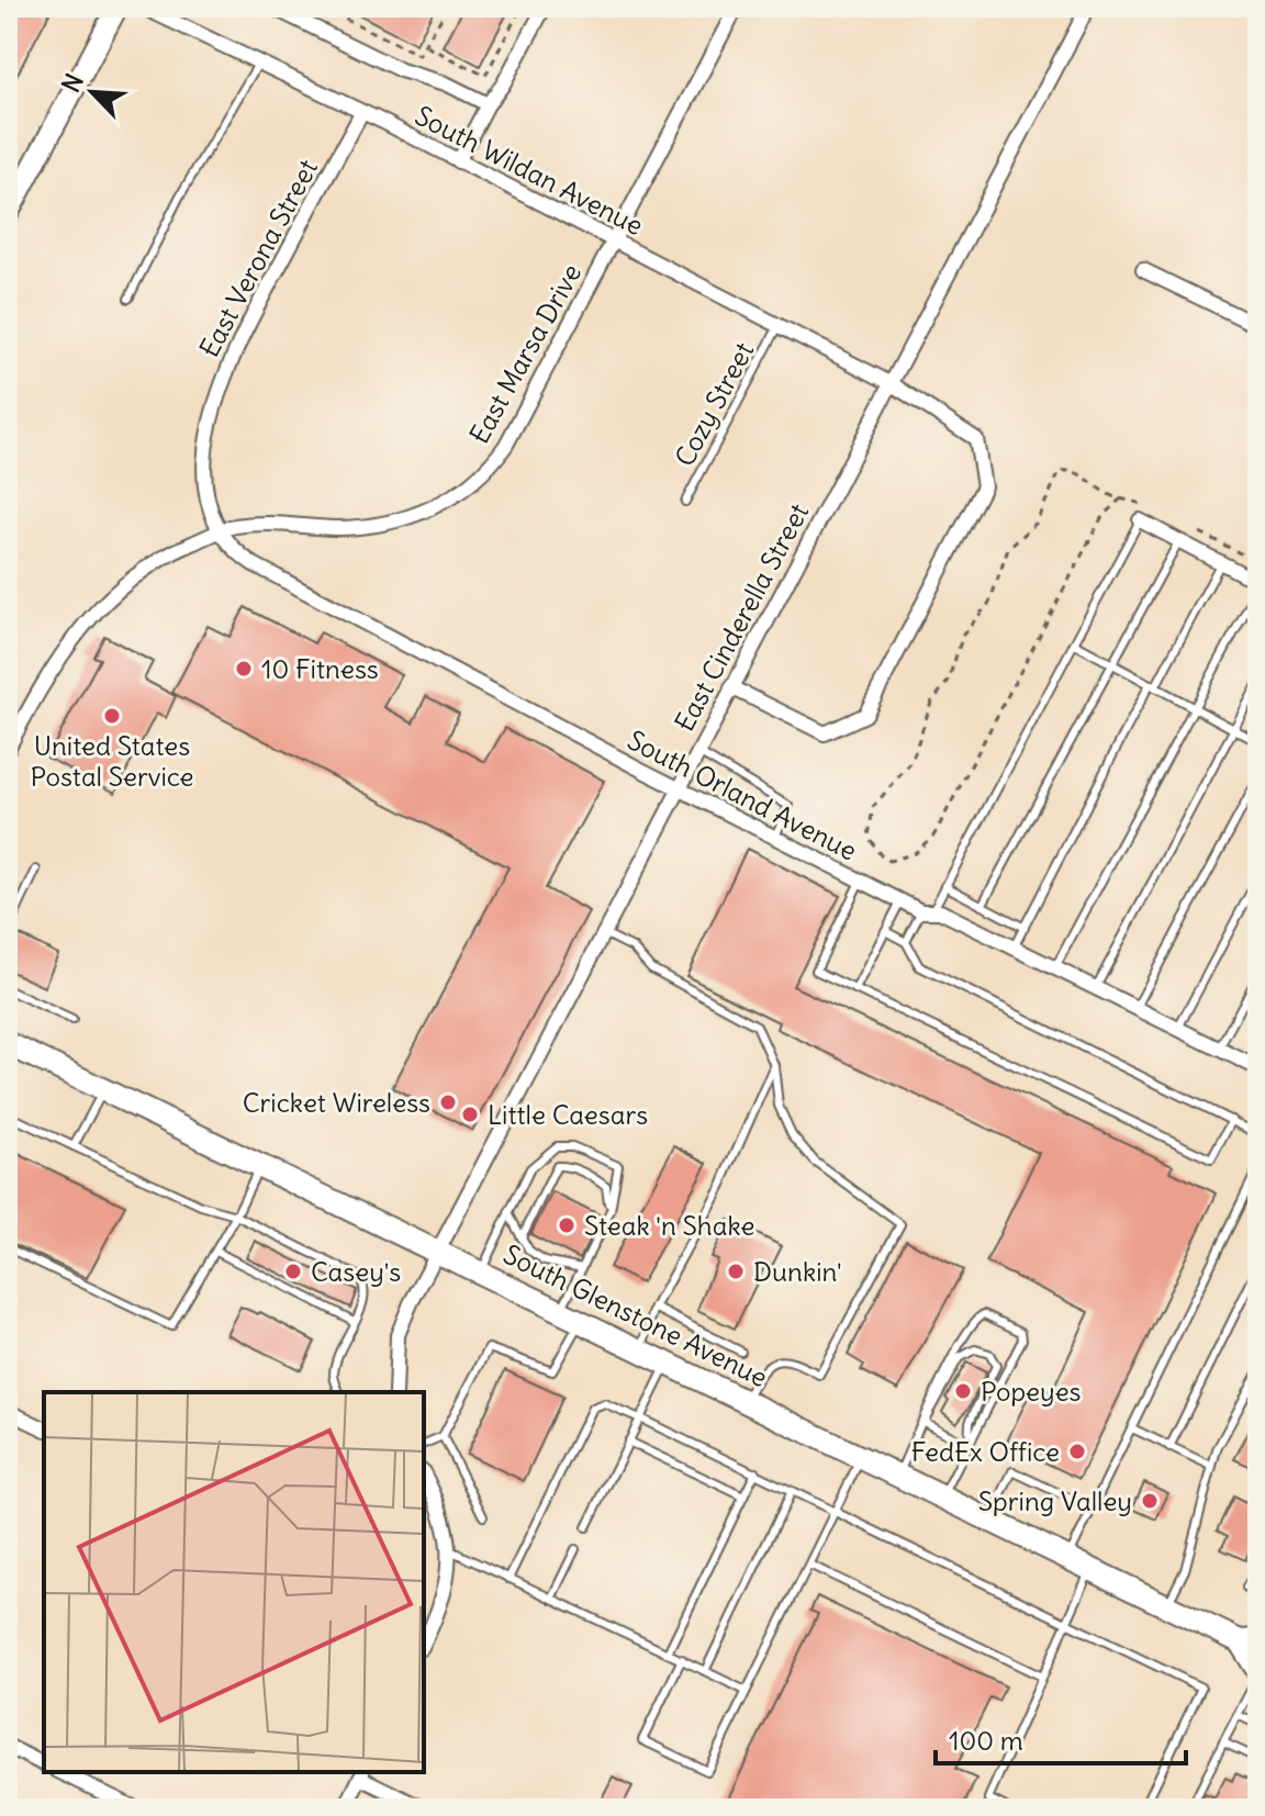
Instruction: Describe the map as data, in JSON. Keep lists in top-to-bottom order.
{
  "streets": {
    "main road": ["South Glenstone Avenue"],
    "street": [
      "South Wildan Avenue",
      "East Verona Street",
      "East Marsa Drive",
      "East Cinderella Street",
      "South Orland Avenue"
    ],
    "lane": ["Cozy Street"]
  },
  "crossings": [
    ["South Wildan Avenue", "East Verona Street"],
    ["South Wildan Avenue", "East Marsa Drive"],
    ["South Wildan Avenue", "Cozy Street"],
    ["South Wildan Avenue", "East Cinderella Street"],
    ["East Verona Street", "East Marsa Drive"],
    ["East Verona Street", "South Orland Avenue"],
    ["East Marsa Drive", "South Orland Avenue"],
    ["East Cinderella Street", "South Orland Avenue"],
    ["East Cinderella Street", "South Glenstone Avenue"]
  ],
  "places": [
    "10 Fitness",
    "United States Postal Service",
    "Cricket Wireless",
    "Little Caesars",
    "Steak 'n Shake",
    "Casey's",
    "Dunkin'",
    "Popeyes",
    "FedEx Office",
    "Spring Valley"
  ],
  "scale_bar": "100 m",
  "north": "top left"
}
